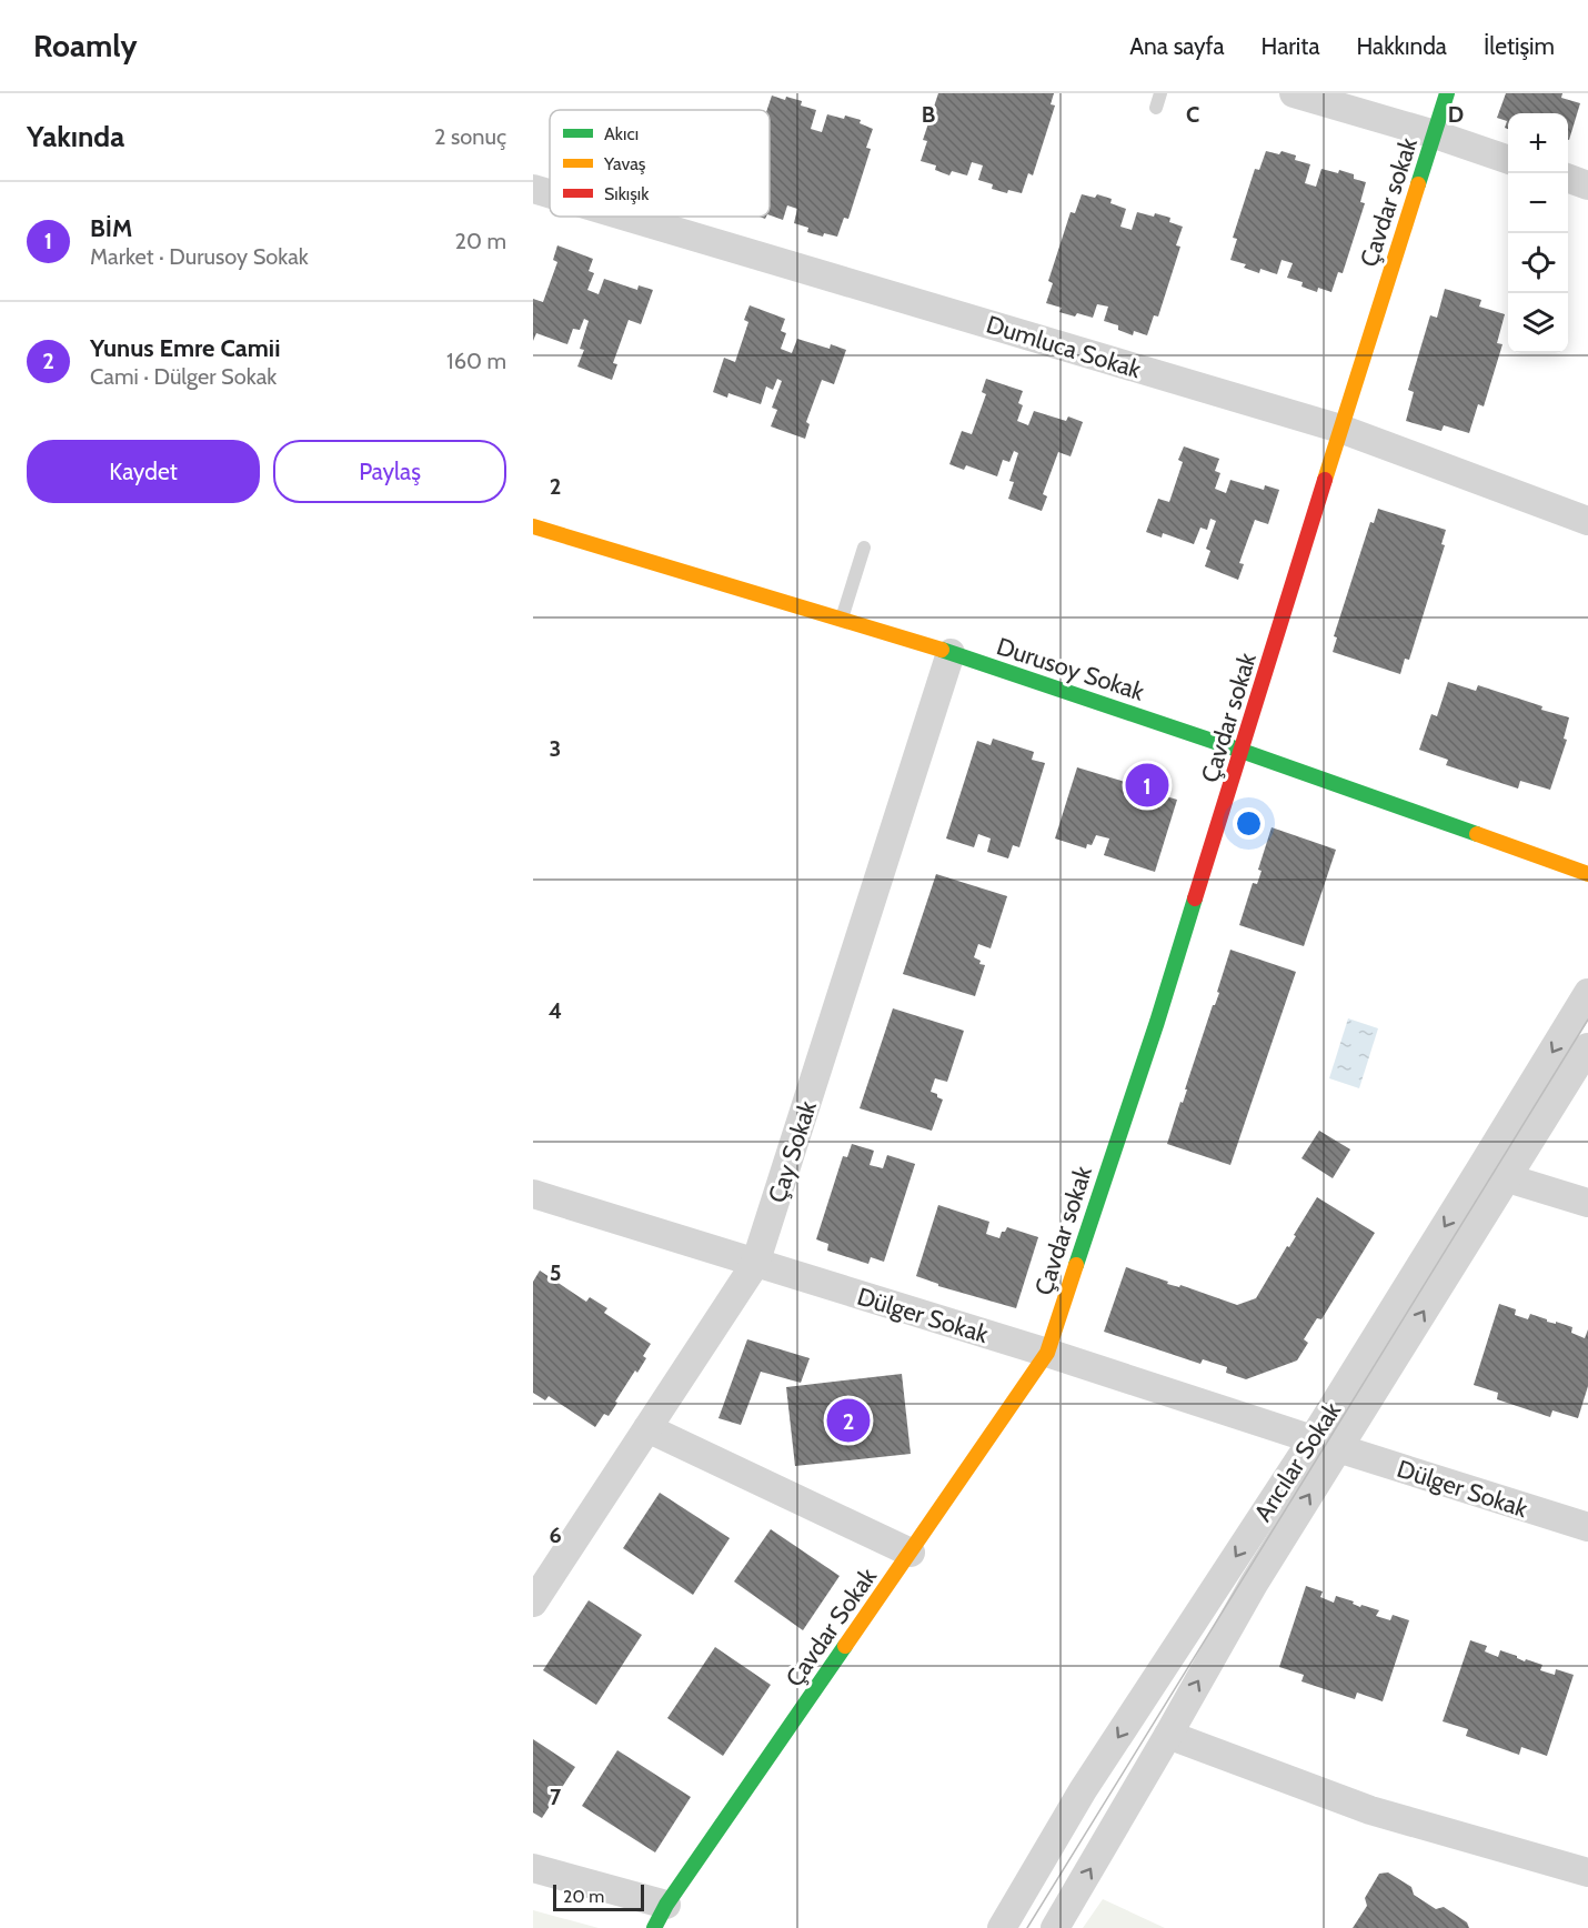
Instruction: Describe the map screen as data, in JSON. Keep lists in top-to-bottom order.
{
  "streets": {
    "street": [
      "Çavdar sokak",
      "Dumluca Sokak",
      "Durusoy Sokak",
      "Çay Sokak",
      "Dülger Sokak",
      "Arıcılar Sokak",
      "Çavdar Sokak"
    ]
  },
  "crossings": [
    ["Çavdar sokak", "Dumluca Sokak"],
    ["Çavdar sokak", "Durusoy Sokak"],
    ["Çavdar sokak", "Dülger Sokak"],
    ["Çavdar sokak", "Çavdar Sokak"],
    ["Durusoy Sokak", "Çay Sokak"],
    ["Çay Sokak", "Dülger Sokak"],
    ["Dülger Sokak", "Arıcılar Sokak"],
    ["Dülger Sokak", "Çavdar Sokak"]
  ],
  "legend": ["Akıcı", "Yavaş", "Sıkışık"],
  "scale_bar": "20 m",
  "page": {
    "header": "Roamly",
    "nav": [
      "Ana sayfa",
      "Harita",
      "Hakkında",
      "İletişim"
    ],
    "heading": ["Yakında", "2 sonuç"],
    "map_buttons": ["+", "−"],
    "list": [
      {
        "mark": "1",
        "name": "BİM",
        "note": "Market · Durusoy Sokak",
        "value": "20 m"
      },
      {
        "mark": "2",
        "name": "Yunus Emre Camii",
        "note": "Cami · Dülger Sokak",
        "value": "160 m"
      }
    ],
    "buttons": ["Kaydet", "Paylaş"],
    "pins": ["1", "2"],
    "scale": "20 m"
  },
  "grid": {
    "columns": ["B", "C", "D"],
    "rows": [
      "2",
      "3",
      "4",
      "5",
      "6",
      "7"
    ]
  }
}
